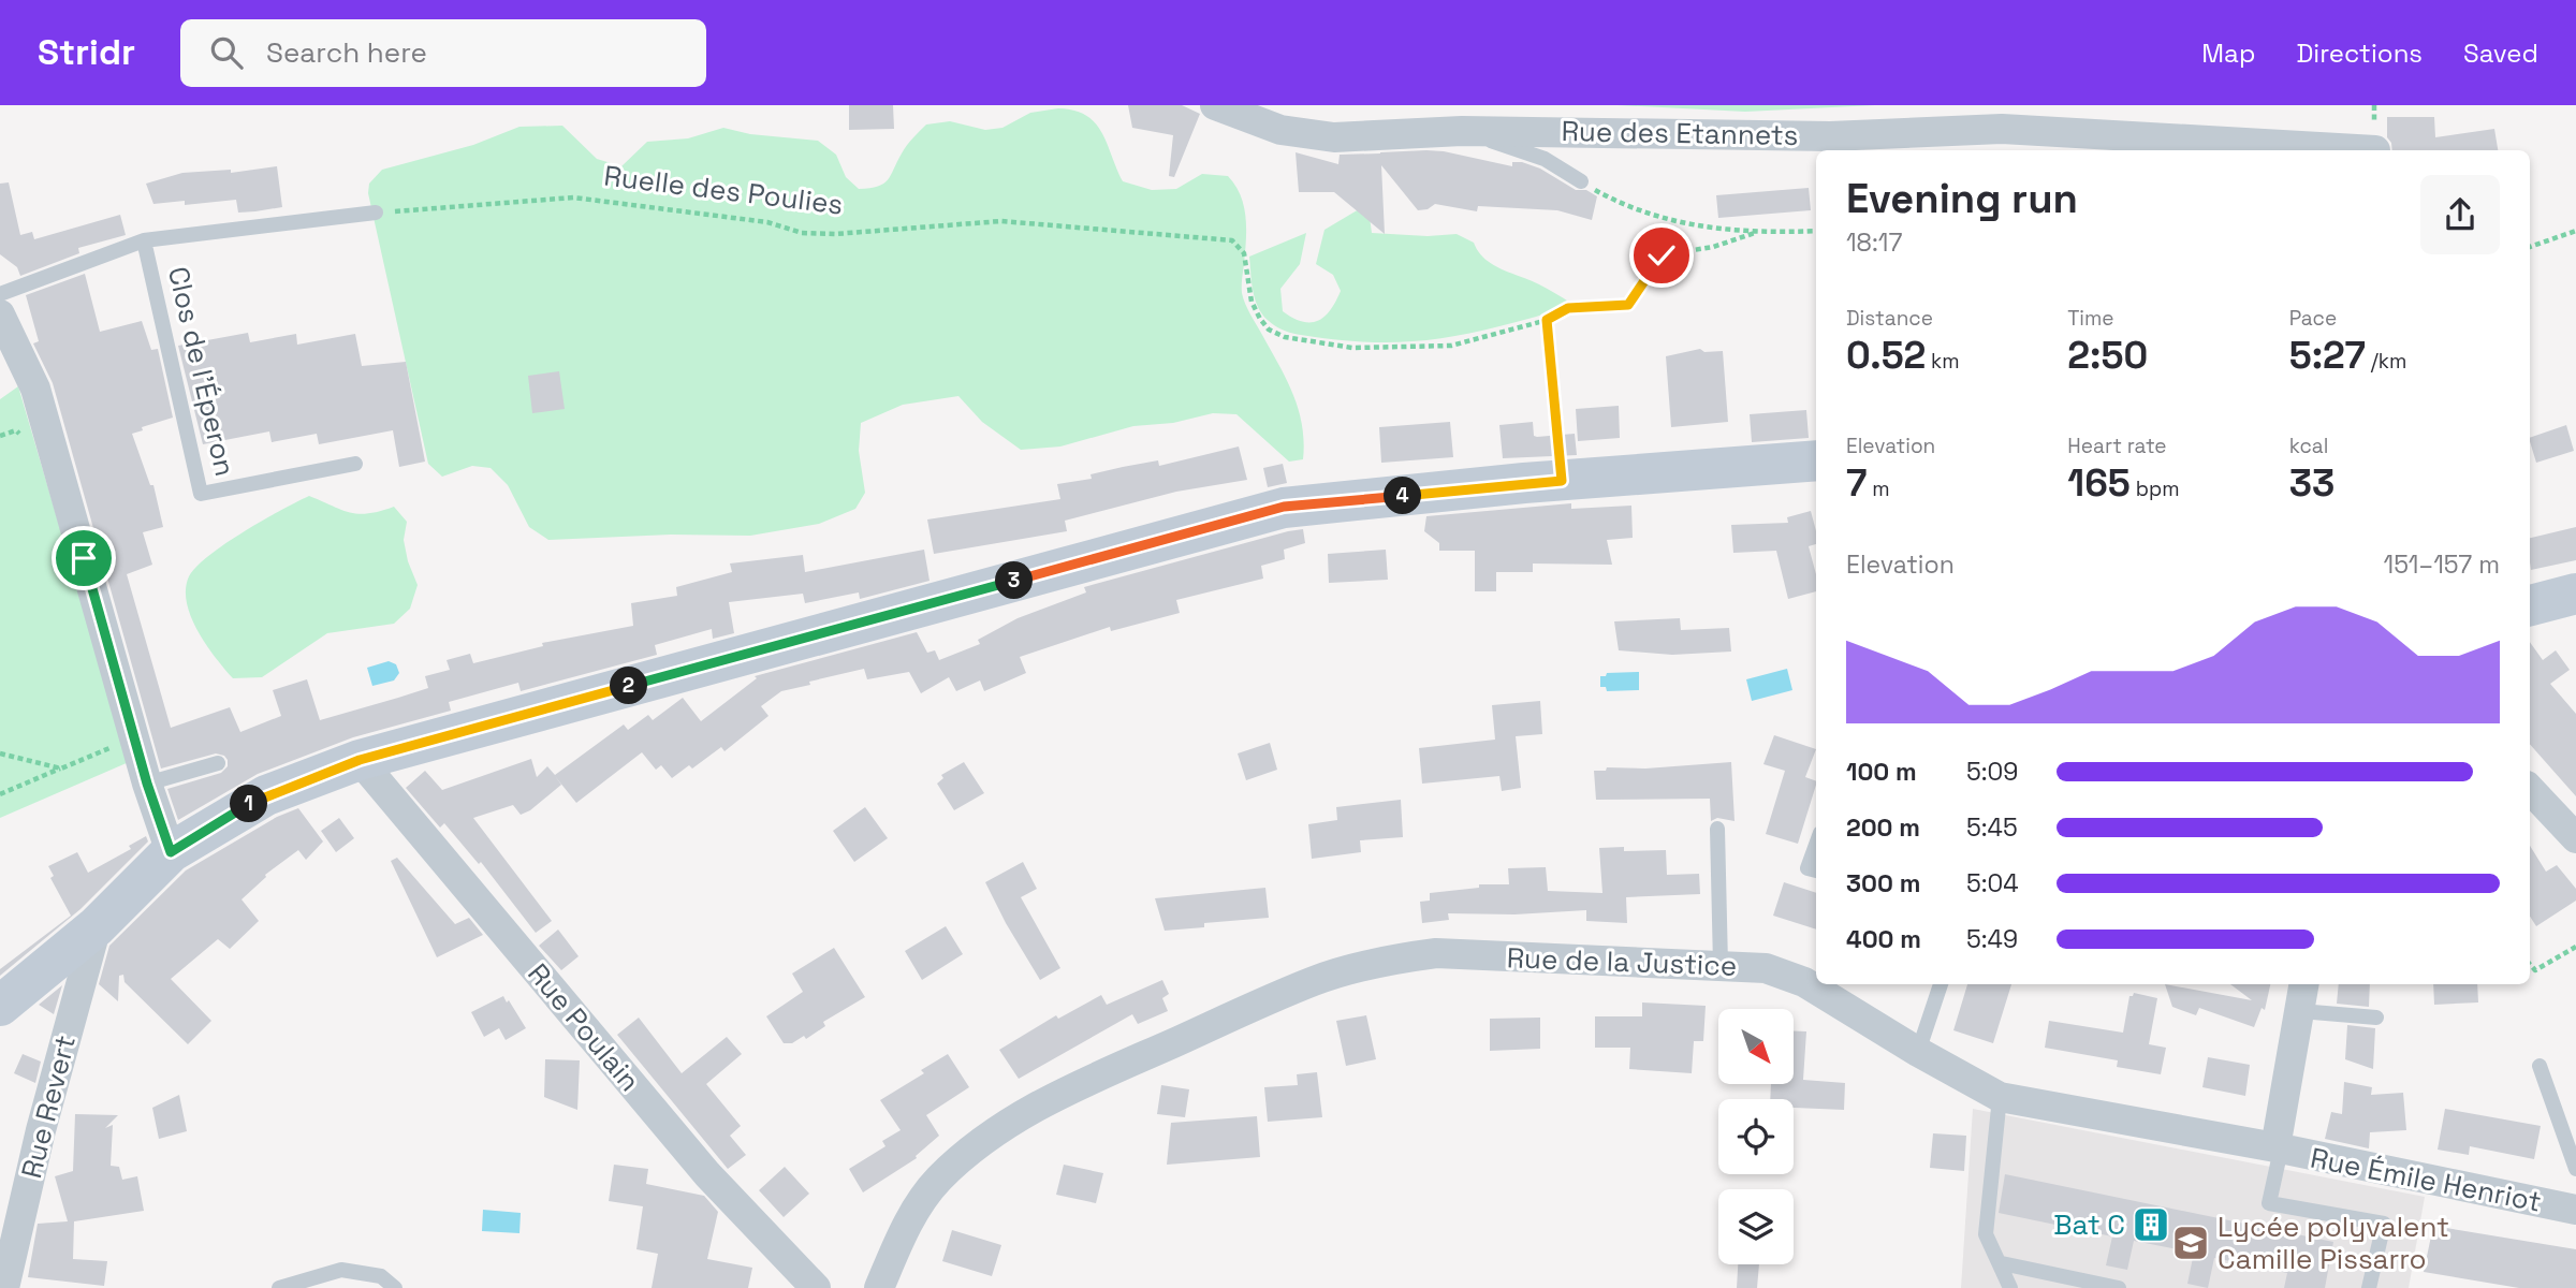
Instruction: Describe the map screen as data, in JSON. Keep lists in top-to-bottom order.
{
  "streets": {
    "street": [
      "Rue des Etannets",
      "Rue de la Justice",
      "Rue Poulain",
      "Rue Revert",
      "Rue Émile Henriot"
    ],
    "lane": ["Clos de l'Éperon"],
    "path": ["Ruelle des Poulies"]
  },
  "crossings": [
    ["Rue de la Justice", "Rue Émile Henriot"]
  ],
  "places": {
    "building": ["Bat C"],
    "school or university": ["Lycée polyvalent Camille Pissarro"]
  },
  "north": "bottom right",
  "page": {
    "header": "Stridr",
    "search": "Search here",
    "nav": ["Map", "Directions", "Saved"],
    "heading": ["Evening run", "18:17"],
    "stats": [
      ["Distance", "0.52 km"],
      ["Time", "2:50"],
      ["Pace", "5:27 /km"],
      ["Elevation", "7 m"],
      ["Heart rate", "165 bpm"],
      ["kcal", "33"]
    ],
    "pins": [
      "4",
      "3",
      "2",
      "1"
    ],
    "chart": ["Elevation", "151–157 m"],
    "list": [
      {
        "name": "100 m",
        "note": "5:09"
      },
      {
        "name": "200 m",
        "note": "5:45"
      },
      {
        "name": "300 m",
        "note": "5:04"
      },
      {
        "name": "400 m",
        "note": "5:49"
      }
    ]
  }
}
